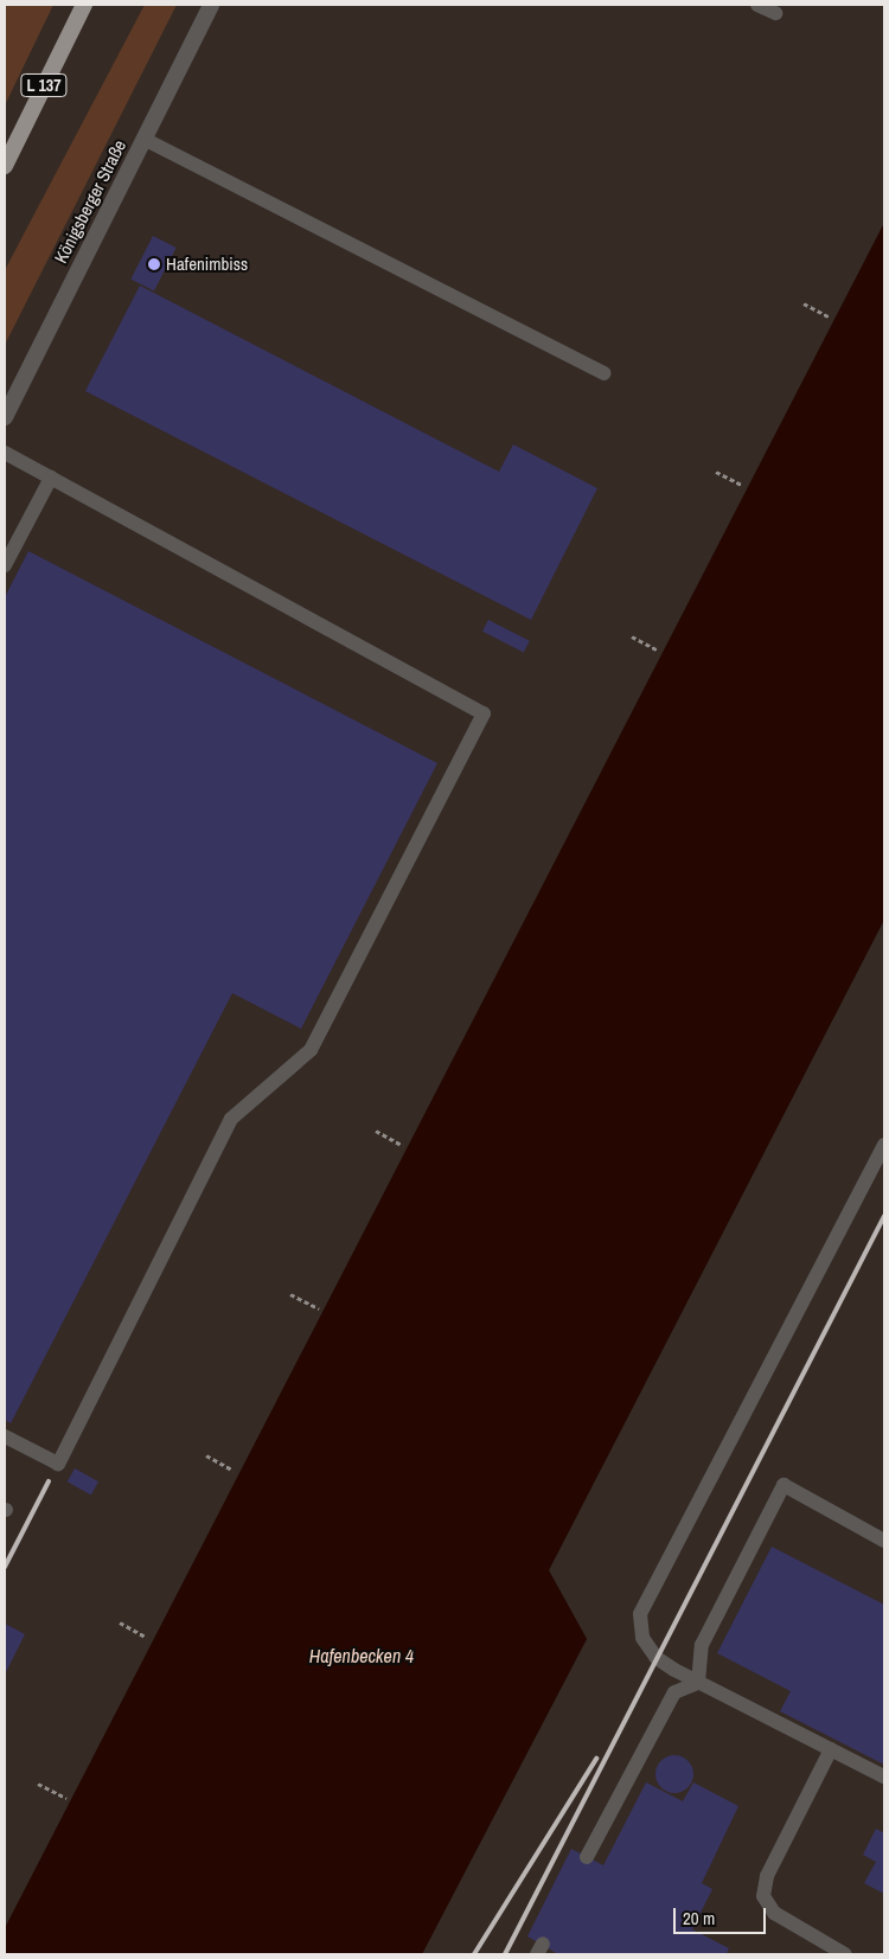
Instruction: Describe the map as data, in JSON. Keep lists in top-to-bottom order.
{
  "streets": {
    "main road": ["L 137"],
    "street": ["Königsberger Straße"]
  },
  "water": ["Hafenbecken 4"],
  "places": ["Hafenimbiss"],
  "scale_bar": "20 m"
}
